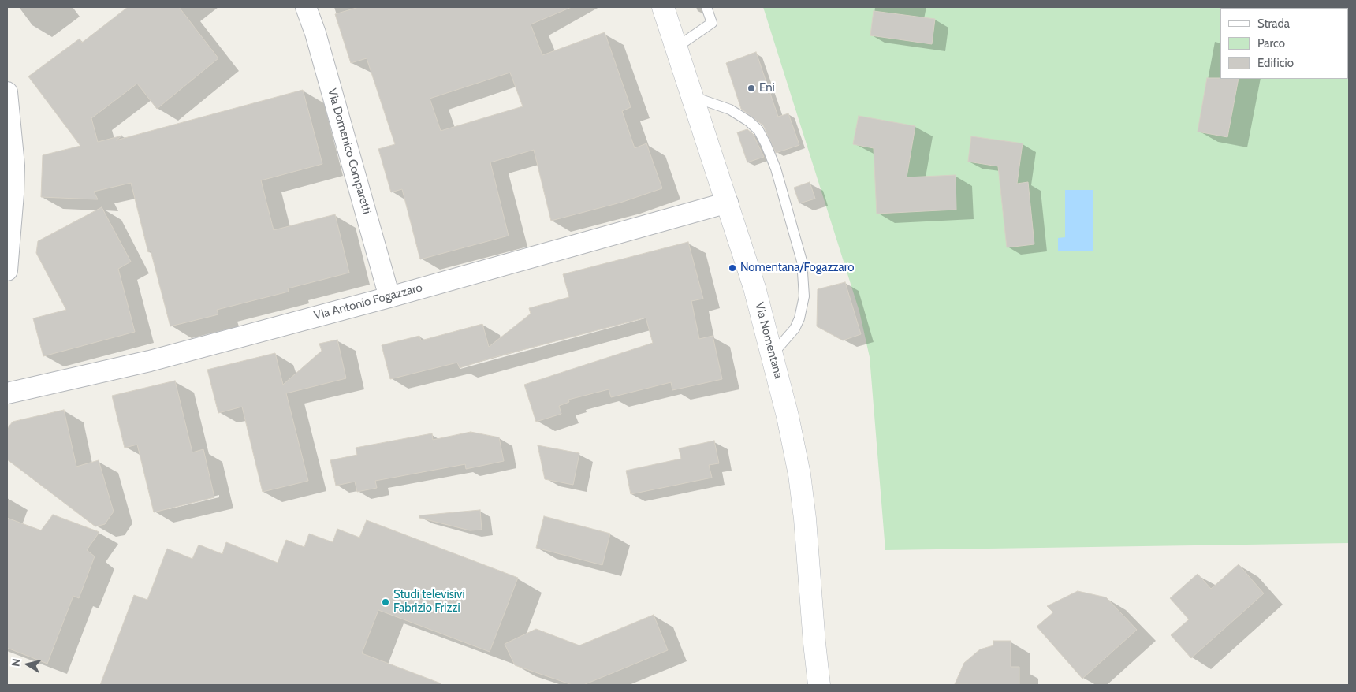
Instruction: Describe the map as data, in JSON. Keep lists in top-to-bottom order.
{
  "streets": {
    "main road": ["Via Nomentana"],
    "street": ["Via Domenico Comparetti", "Via Antonio Fogazzaro"]
  },
  "crossings": [
    ["Via Domenico Comparetti", "Via Antonio Fogazzaro"],
    ["Via Antonio Fogazzaro", "Via Nomentana"]
  ],
  "places": ["Eni", "Nomentana/Fogazzaro", "Studi televisivi Fabrizio Frizzi"],
  "legend": ["Strada", "Parco", "Edificio"],
  "north": "left"
}
